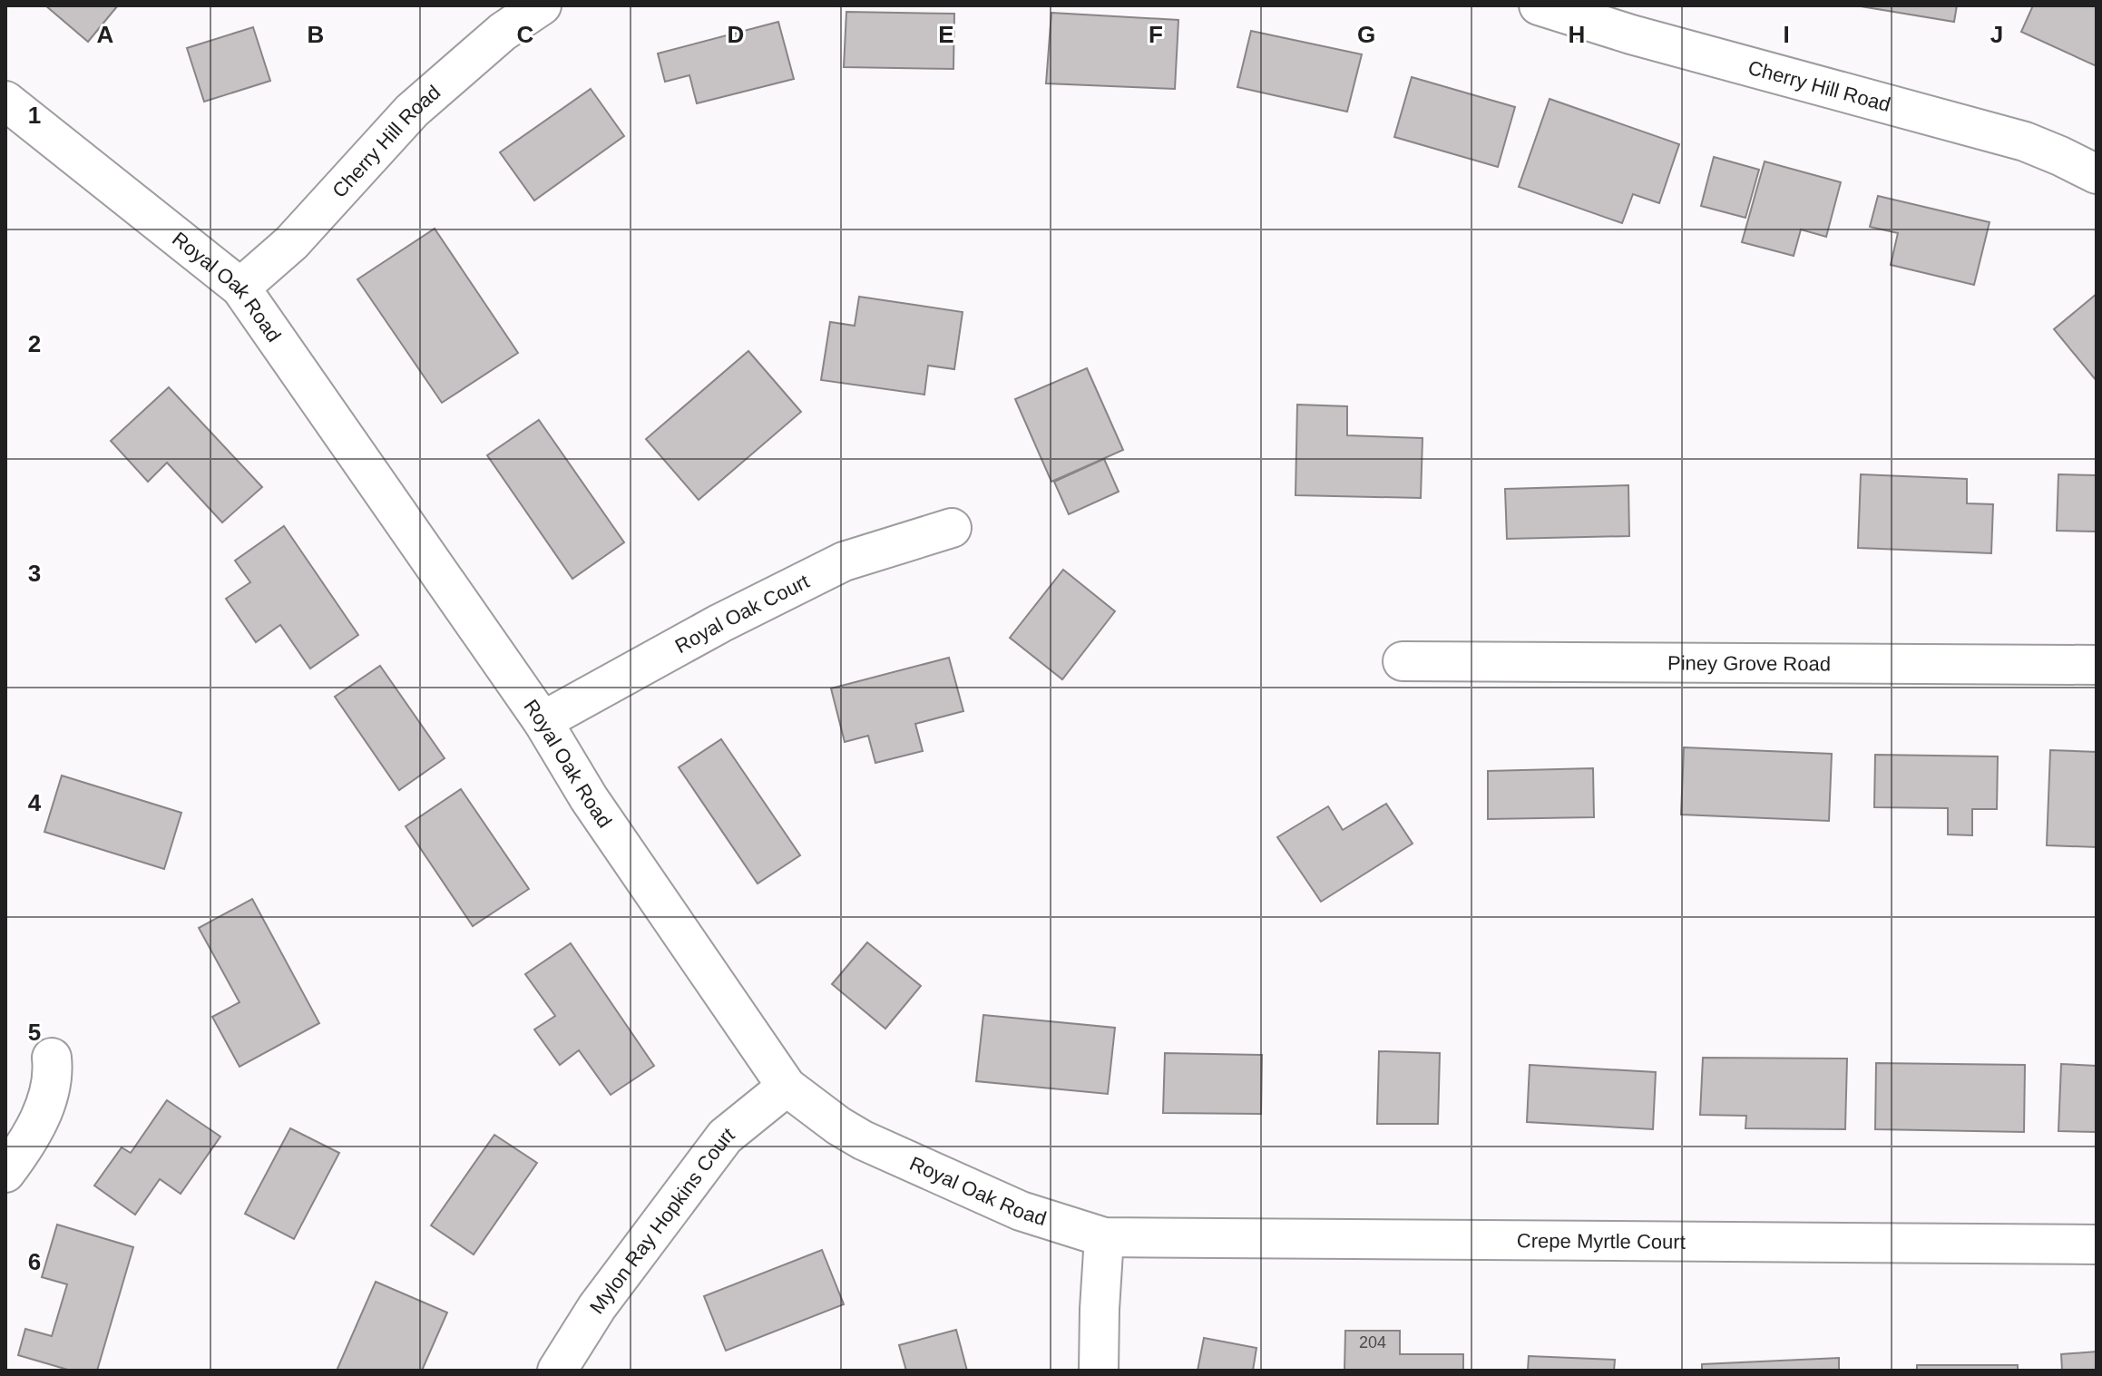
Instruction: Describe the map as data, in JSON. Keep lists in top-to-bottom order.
{
  "streets": {
    "street": [
      "Cherry Hill Road",
      "Royal Oak Road",
      "Royal Oak Court",
      "Piney Grove Road",
      "Mylon Ray Hopkins Court",
      "Crepe Myrtle Court"
    ]
  },
  "crossings": [
    ["Cherry Hill Road", "Royal Oak Road"],
    ["Royal Oak Road", "Royal Oak Court"],
    ["Royal Oak Road", "Mylon Ray Hopkins Court"],
    ["Royal Oak Road", "Crepe Myrtle Court"]
  ],
  "house_numbers": ["204"],
  "grid": {
    "columns": [
      "A",
      "B",
      "C",
      "D",
      "E",
      "F",
      "G",
      "H",
      "I",
      "J"
    ],
    "rows": [
      "1",
      "2",
      "3",
      "4",
      "5",
      "6"
    ]
  }
}
